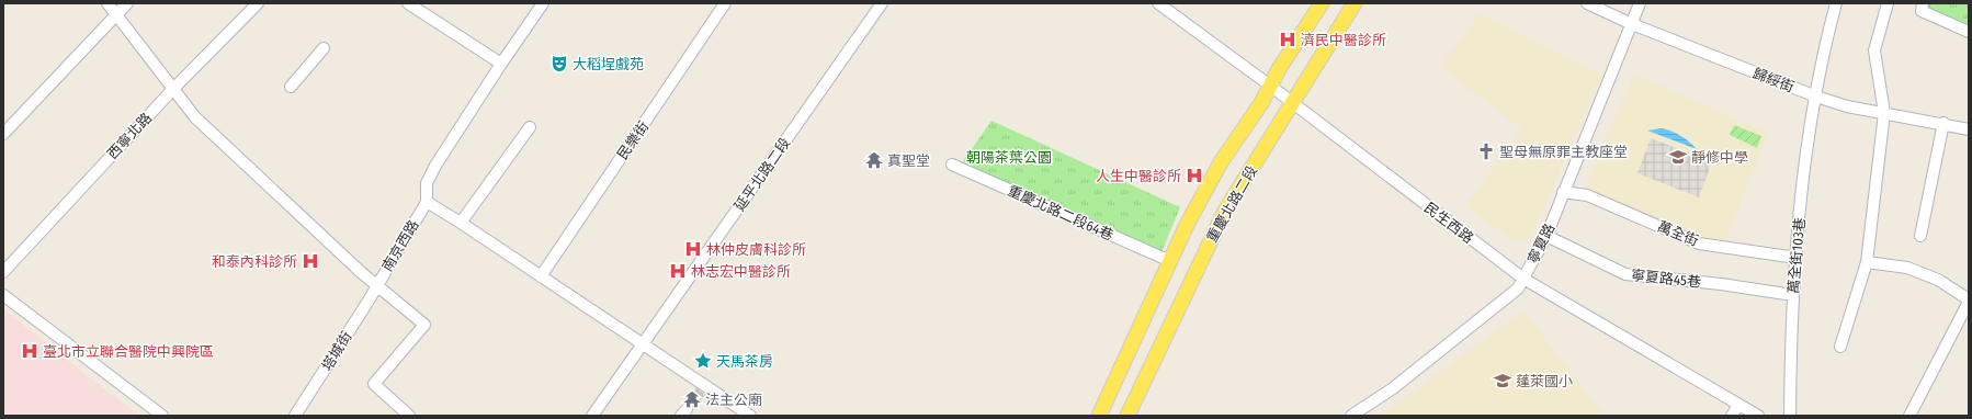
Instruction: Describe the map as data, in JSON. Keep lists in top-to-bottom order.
{
  "streets": {
    "main road": ["重慶北路二段"],
    "street": [
      "歸綏街",
      "西寧北路",
      "民樂街",
      "延平北路二段",
      "重慶北路二段64巷",
      "民生西路",
      "萬全街",
      "寧夏路",
      "南京西路",
      "萬全街103巷",
      "寧夏路45巷",
      "塔城街"
    ]
  },
  "crossings": [
    ["歸綏街", "寧夏路"],
    ["歸綏街", "萬全街103巷"],
    ["西寧北路", "南京西路"],
    ["重慶北路二段", "重慶北路二段64巷"],
    ["重慶北路二段", "民生西路"],
    ["民生西路", "寧夏路"],
    ["萬全街", "寧夏路"],
    ["萬全街", "萬全街103巷"],
    ["寧夏路", "寧夏路45巷"],
    ["南京西路", "塔城街"],
    ["萬全街103巷", "寧夏路45巷"]
  ],
  "parks": ["朝陽茶葉公園"],
  "places": {
    "hospital": [
      "濟民中醫診所",
      "人生中醫診所",
      "林仲皮膚科診所",
      "和泰內科診所",
      "林志宏中醫診所",
      "臺北市立聯合醫院中興院區"
    ],
    "theatre": ["大稻埕戲苑"],
    "church": ["聖母無原罪主教座堂"],
    "school or university": ["靜修中學", "蓬萊國小"],
    "temple": ["真聖堂", "法主公廟"],
    "place": ["天馬茶房"]
  }
}
